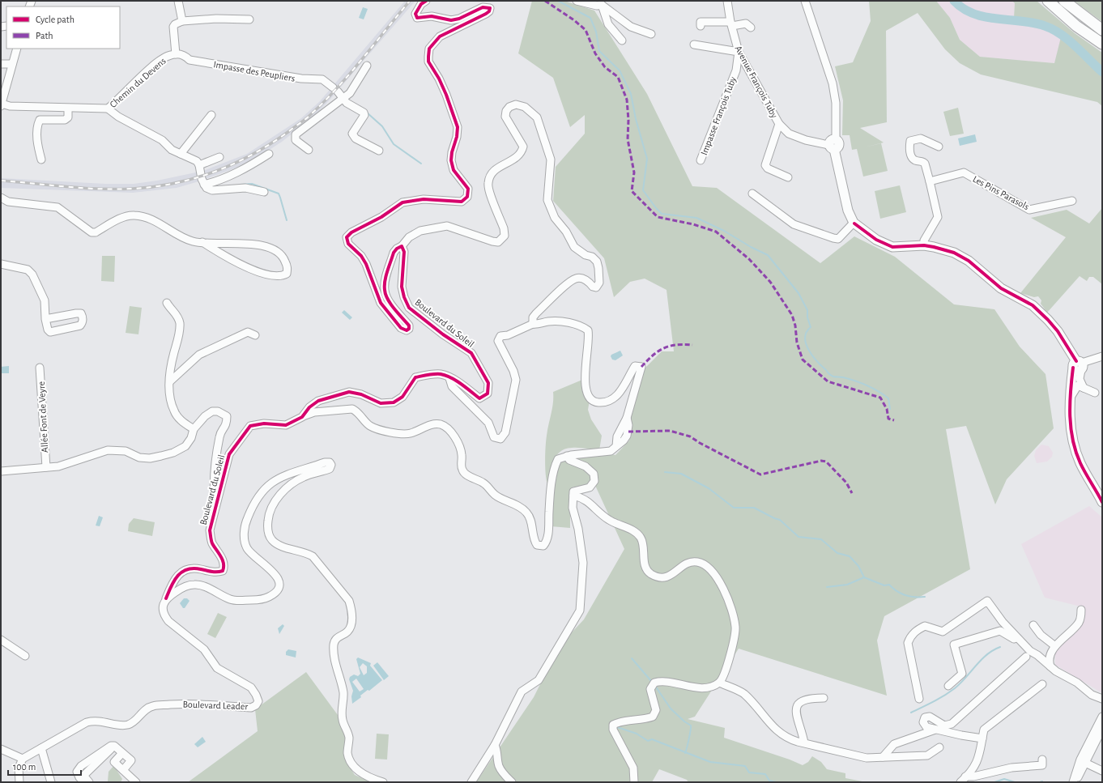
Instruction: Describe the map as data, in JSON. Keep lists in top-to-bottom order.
{
  "streets": {
    "street": [
      "Impasse des Peupliers",
      "Avenue François Tuby",
      "Chemin du Devens",
      "Impasse François Tuby",
      "Les Pins Parasols",
      "Boulevard du Soleil",
      "Allée Font de Veyre",
      "Boulevard Leader"
    ]
  },
  "crossings": [
    ["Impasse des Peupliers", "Chemin du Devens"],
    ["Avenue François Tuby", "Impasse François Tuby"],
    ["Boulevard du Soleil", "Boulevard Leader"]
  ],
  "legend": ["Cycle path", "Path"],
  "scale_bar": "100 m"
}
